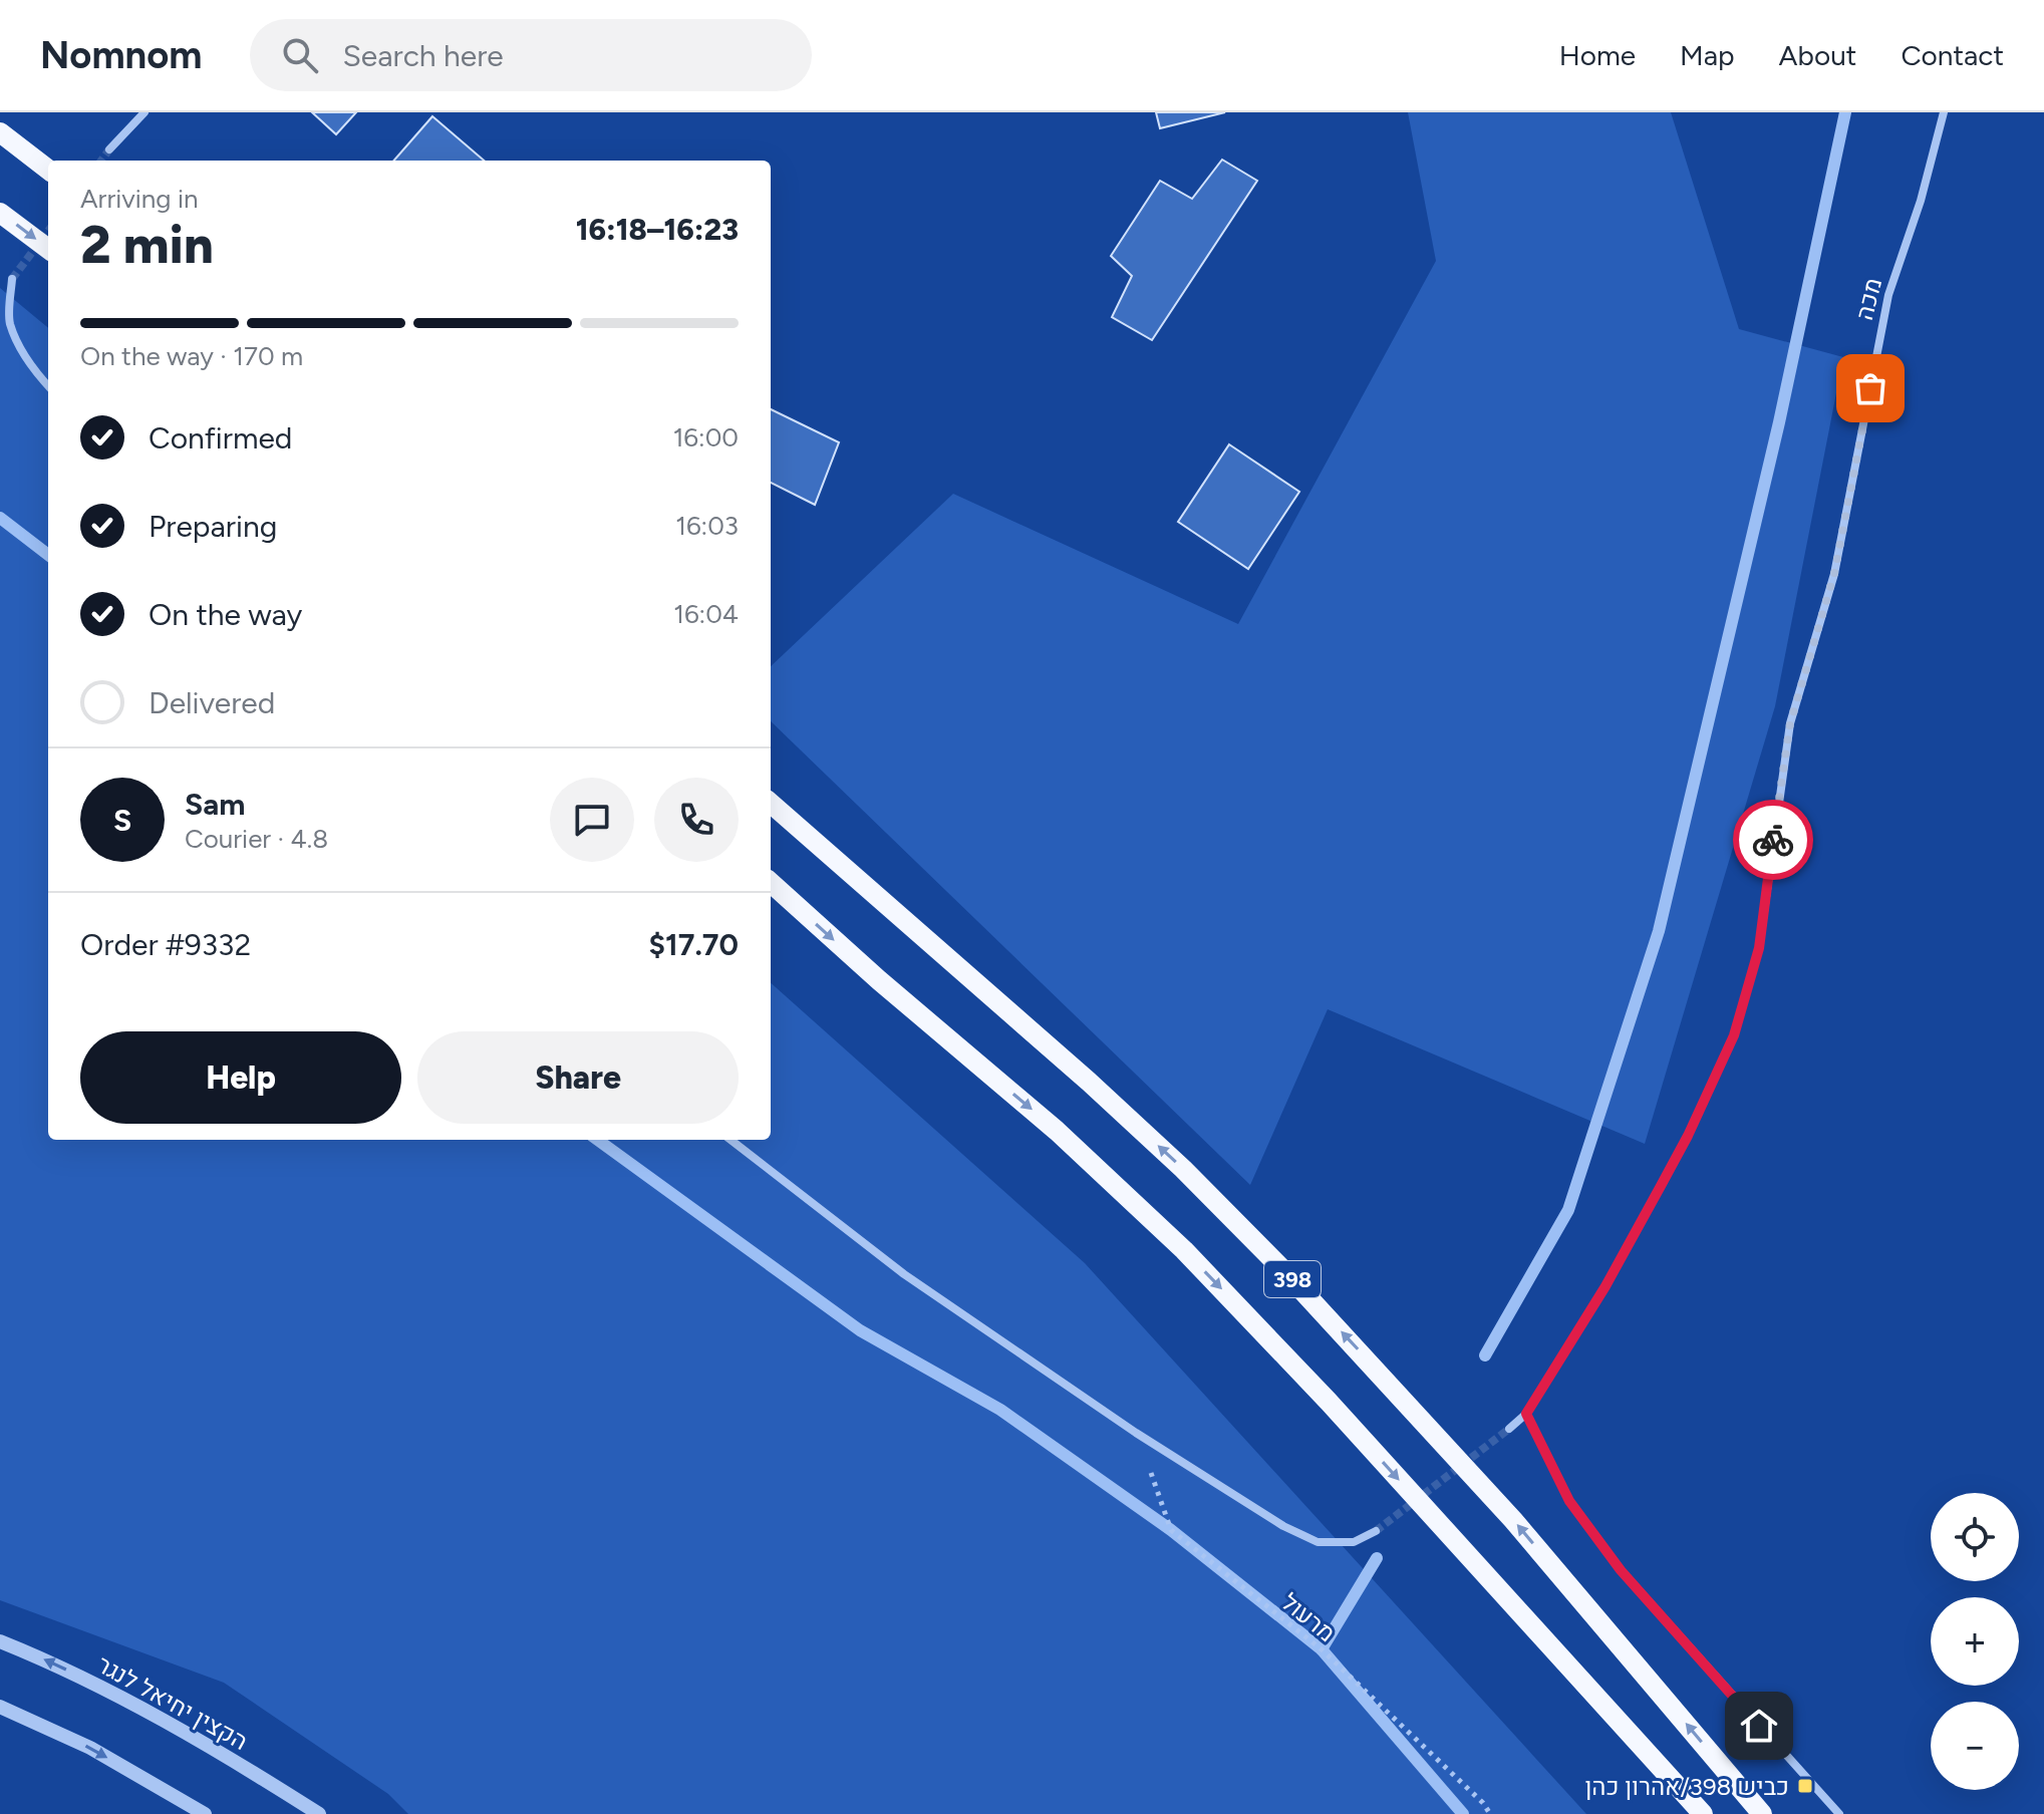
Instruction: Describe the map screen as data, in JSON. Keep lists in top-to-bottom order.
{
  "streets": {
    "main road": ["398"],
    "street": ["מכה", "הקצין יחיאל לנגר"],
    "path": ["מרעול"]
  },
  "places": {
    "transit": ["כביש 398/אהרון כהן"]
  },
  "page": {
    "header": "Nomnom",
    "search": "Search here",
    "nav": [
      "Home",
      "Map",
      "About",
      "Contact"
    ],
    "heading": ["2 min", "Arriving in", "16:18–16:23"],
    "panel": [
      "Sam",
      "Courier · 4.8",
      "Order #9332",
      "$17.70"
    ],
    "bar": "On the way · 170 m",
    "list": [
      ["Confirmed", "16:00"],
      ["Preparing", "16:03"],
      ["On the way", "16:04"],
      "Delivered"
    ],
    "round": "S",
    "buttons": ["Help", "Share"],
    "map_buttons": ["+", "−"]
  }
}
